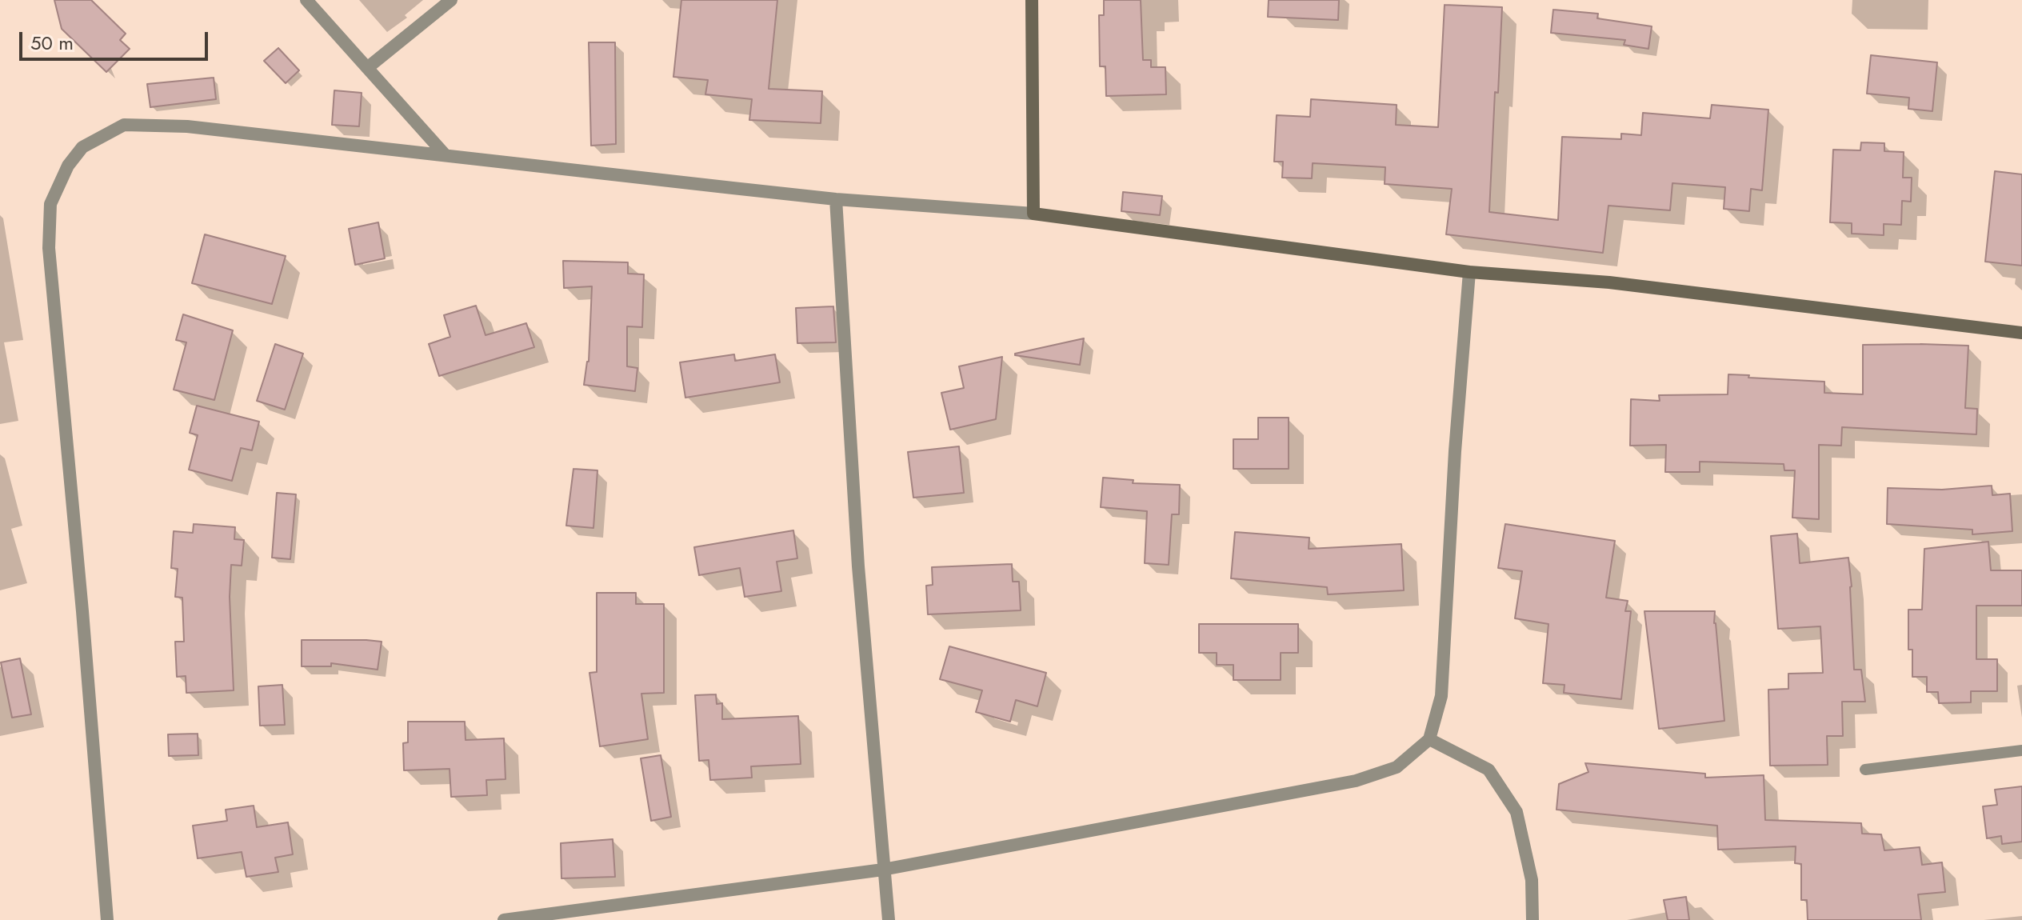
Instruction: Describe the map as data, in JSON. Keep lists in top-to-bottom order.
{
  "scale_bar": "50 m"
}
